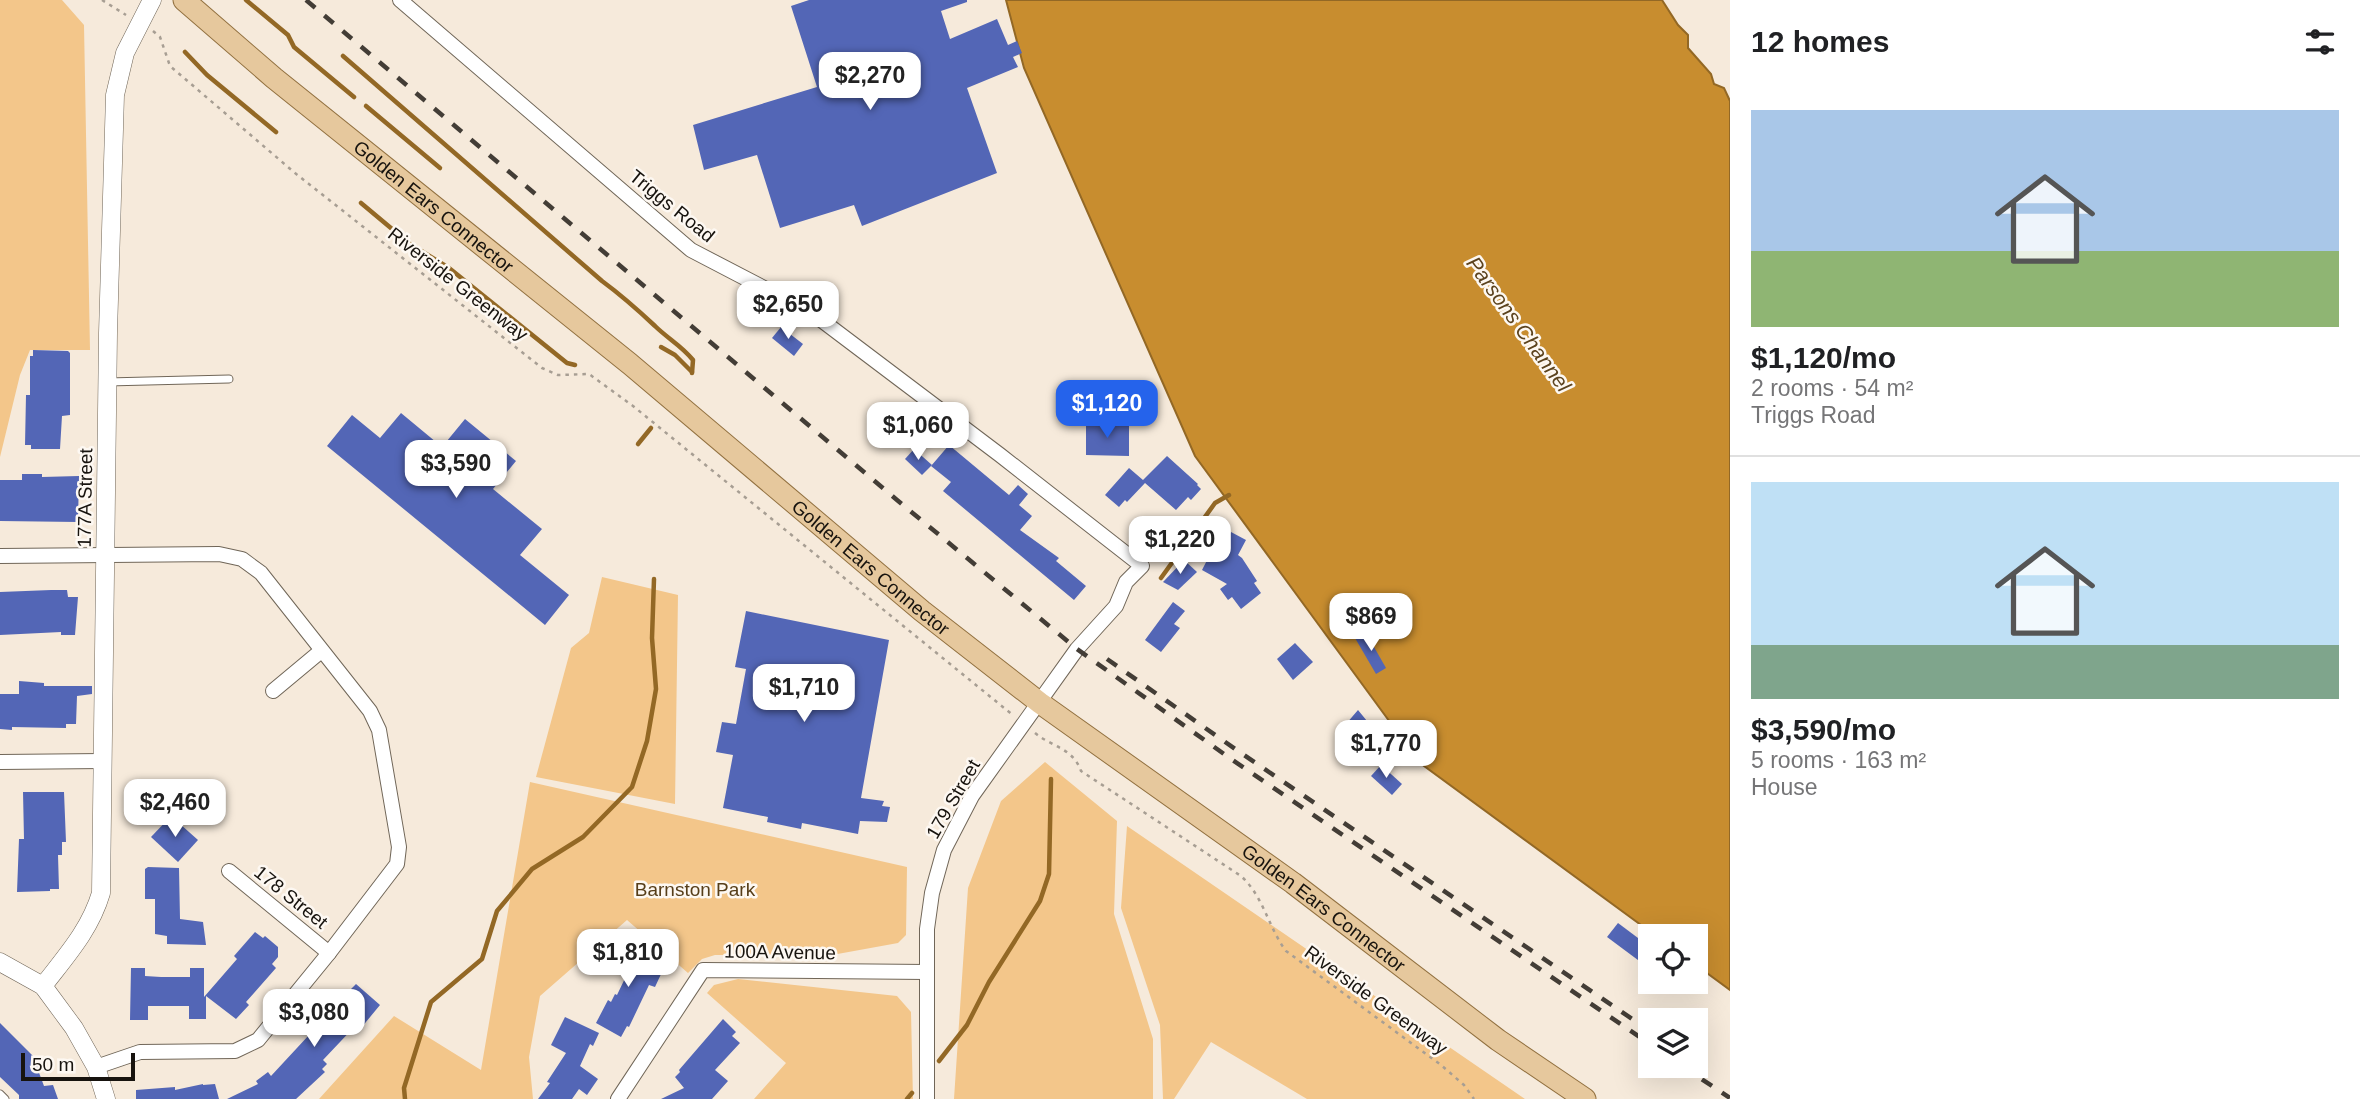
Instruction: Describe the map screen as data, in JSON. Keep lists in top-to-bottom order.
{
  "streets": {
    "main road": ["Golden Ears Connector"],
    "street": [
      "Triggs Road",
      "177A Street",
      "179 Street",
      "178 Street",
      "100A Avenue"
    ],
    "path": ["Riverside Greenway"]
  },
  "crossings": [
    ["Golden Ears Connector", "179 Street"],
    ["Triggs Road", "179 Street"],
    ["179 Street", "100A Avenue"]
  ],
  "water": ["Parsons Channel"],
  "parks": ["Barnston Park"],
  "scale_bar": "50 m",
  "page": {
    "heading": "12 homes",
    "price": [
      "$2,270",
      "$2,650",
      "$1,120",
      "$1,060",
      "$3,590",
      "$1,220",
      "$869",
      "$1,710",
      "$1,770",
      "$2,460",
      "$1,810",
      "$3,080"
    ],
    "list": [
      {
        "name": "$1,120/mo",
        "note": "2 rooms · 54 m² · Triggs Road"
      },
      {
        "name": "$3,590/mo",
        "note": "5 rooms · 163 m² · House"
      }
    ],
    "scale": "50 m"
  }
}
